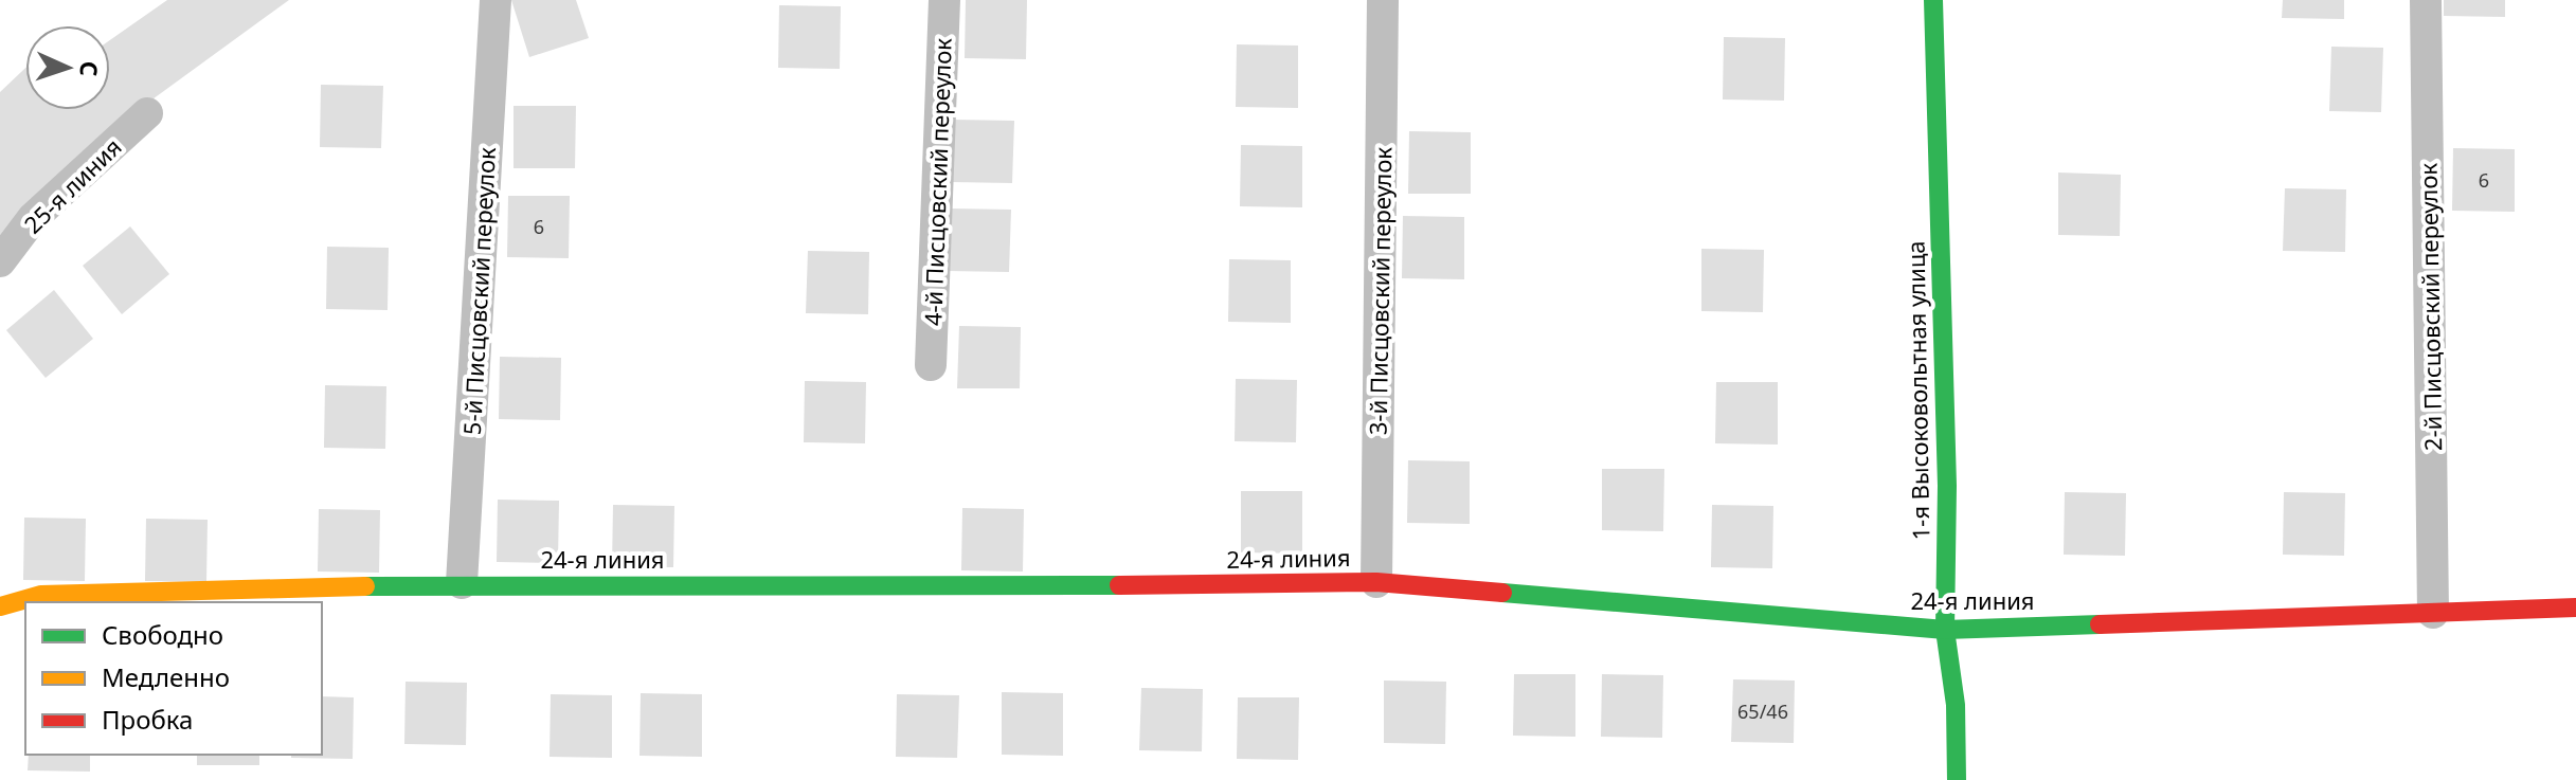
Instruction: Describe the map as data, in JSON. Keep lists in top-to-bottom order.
{
  "streets": {
    "street": [
      "4-й Писцовский переулок",
      "25-я линия",
      "5-й Писцовский переулок",
      "3-й Писцовский переулок",
      "2-й Писцовский переулок",
      "1-я Высоковольтная улица",
      "24-я линия"
    ]
  },
  "crossings": [
    ["5-й Писцовский переулок", "24-я линия"],
    ["3-й Писцовский переулок", "24-я линия"],
    ["2-й Писцовский переулок", "24-я линия"],
    ["1-я Высоковольтная улица", "24-я линия"]
  ],
  "house_numbers": ["6", "6", "65/46"],
  "legend": ["Свободно", "Медленно", "Пробка"],
  "north": "right"
}
